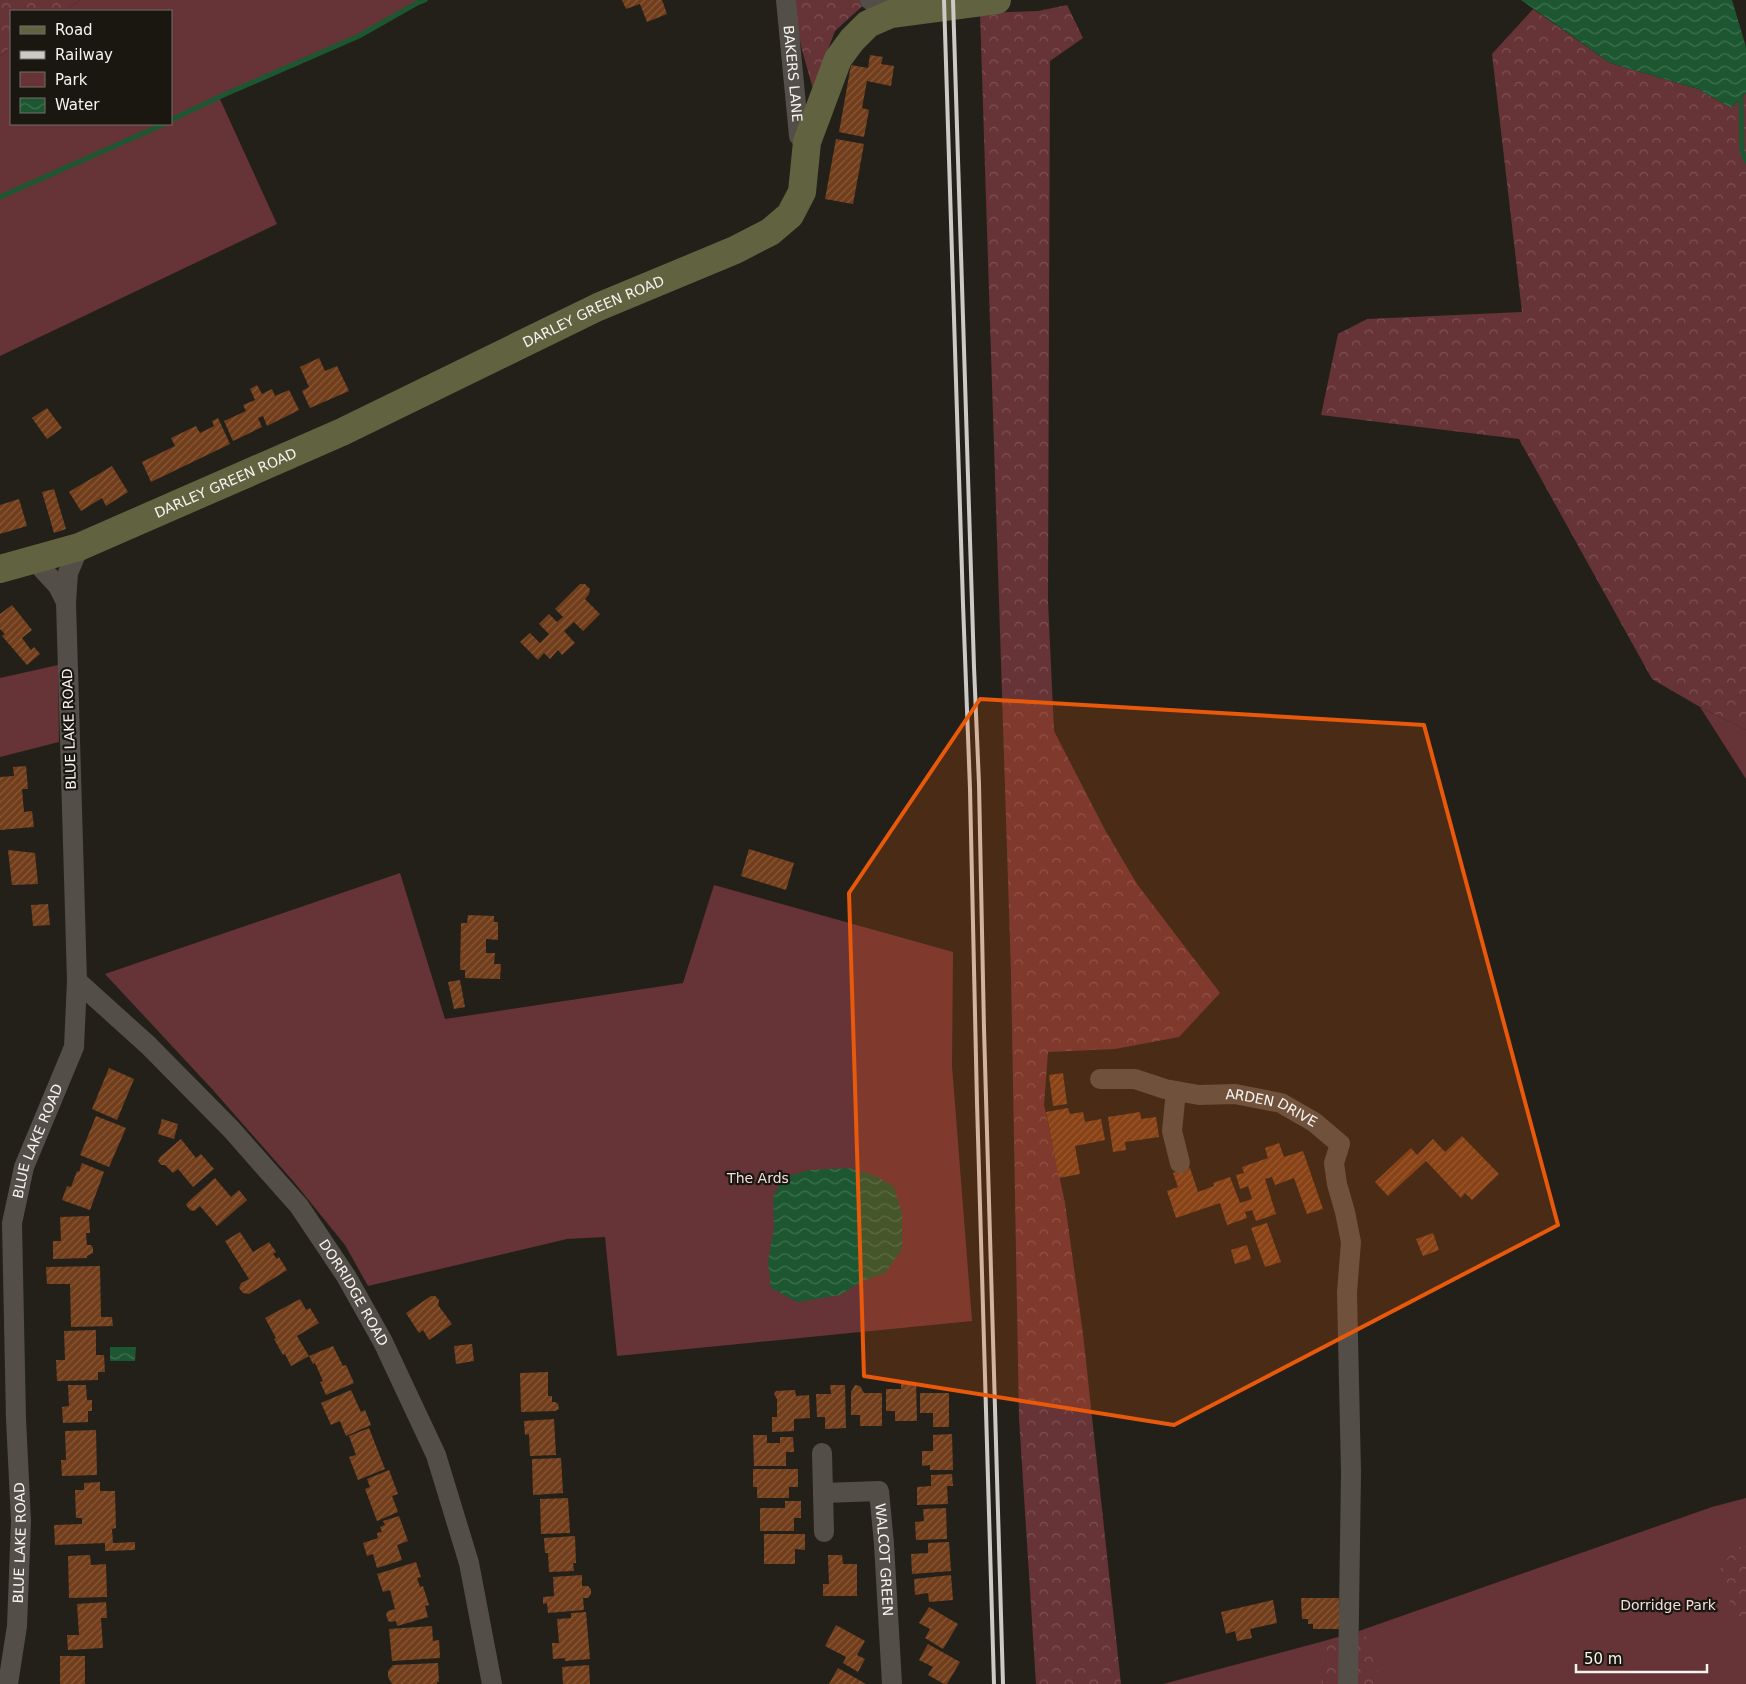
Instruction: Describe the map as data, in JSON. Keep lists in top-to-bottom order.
{
  "streets": {
    "street": [
      "BAKERS LANE",
      "DARLEY GREEN ROAD",
      "BLUE LAKE ROAD",
      "ARDEN DRIVE",
      "DORRIDGE ROAD",
      "WALCOT GREEN"
    ]
  },
  "crossings": [
    ["BAKERS LANE", "DARLEY GREEN ROAD"],
    ["DARLEY GREEN ROAD", "BLUE LAKE ROAD"],
    ["BLUE LAKE ROAD", "DORRIDGE ROAD"]
  ],
  "parks": ["The Ards", "Dorridge Park"],
  "legend": [
    "Road",
    "Railway",
    "Park",
    "Water"
  ],
  "scale_bar": "50 m"
}
